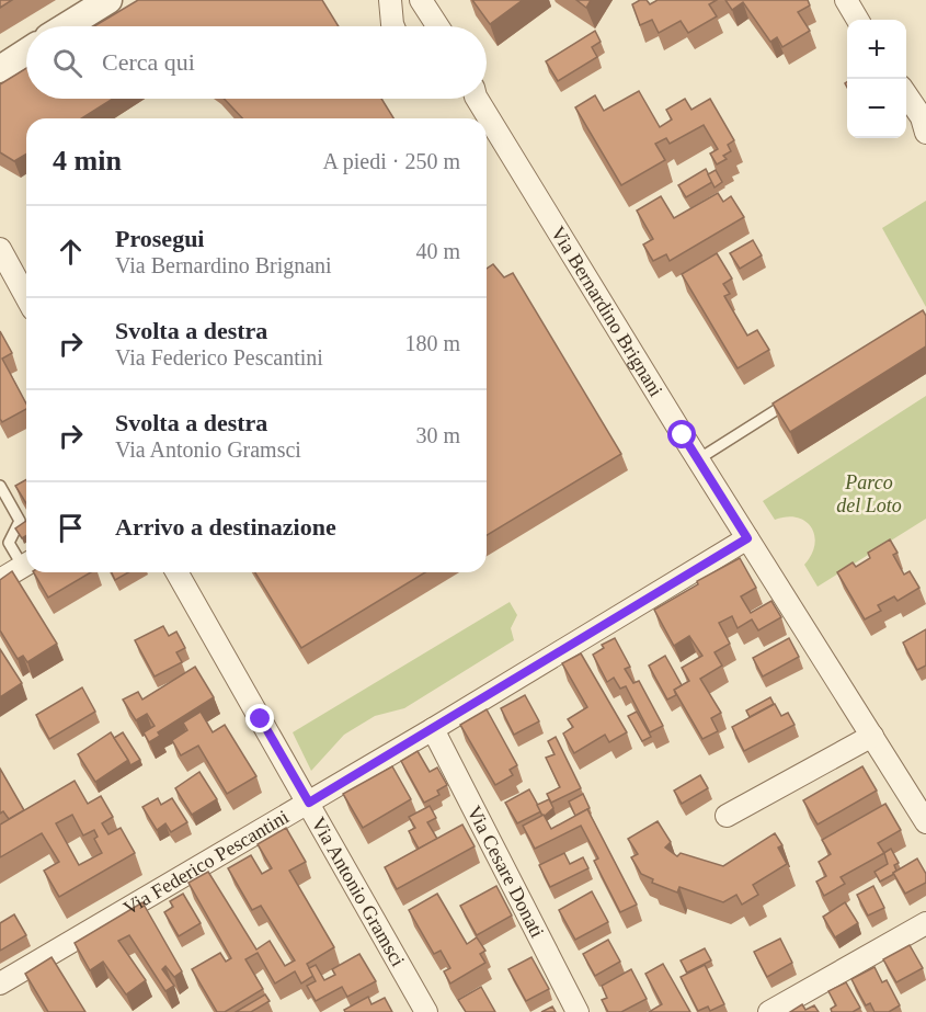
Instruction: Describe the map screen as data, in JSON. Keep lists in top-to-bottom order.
{
  "streets": {
    "street": [
      "Via Bernardino Brignani",
      "Via Federico Pescantini",
      "Via Cesare Donati",
      "Via Antonio Gramsci"
    ]
  },
  "crossings": [
    ["Via Bernardino Brignani", "Via Federico Pescantini"],
    ["Via Federico Pescantini", "Via Cesare Donati"],
    ["Via Federico Pescantini", "Via Antonio Gramsci"]
  ],
  "parks": ["Parco del Loto"],
  "page": {
    "map_buttons": ["+", "−"],
    "search": "Cerca qui",
    "heading": ["4 min", "A piedi · 250 m"],
    "list": [
      ["Prosegui", "Via Bernardino Brignani", "40 m"],
      ["Svolta a destra", "Via Federico Pescantini", "180 m"],
      ["Svolta a destra", "Via Antonio Gramsci", "30 m"],
      "Arrivo a destinazione"
    ]
  }
}
